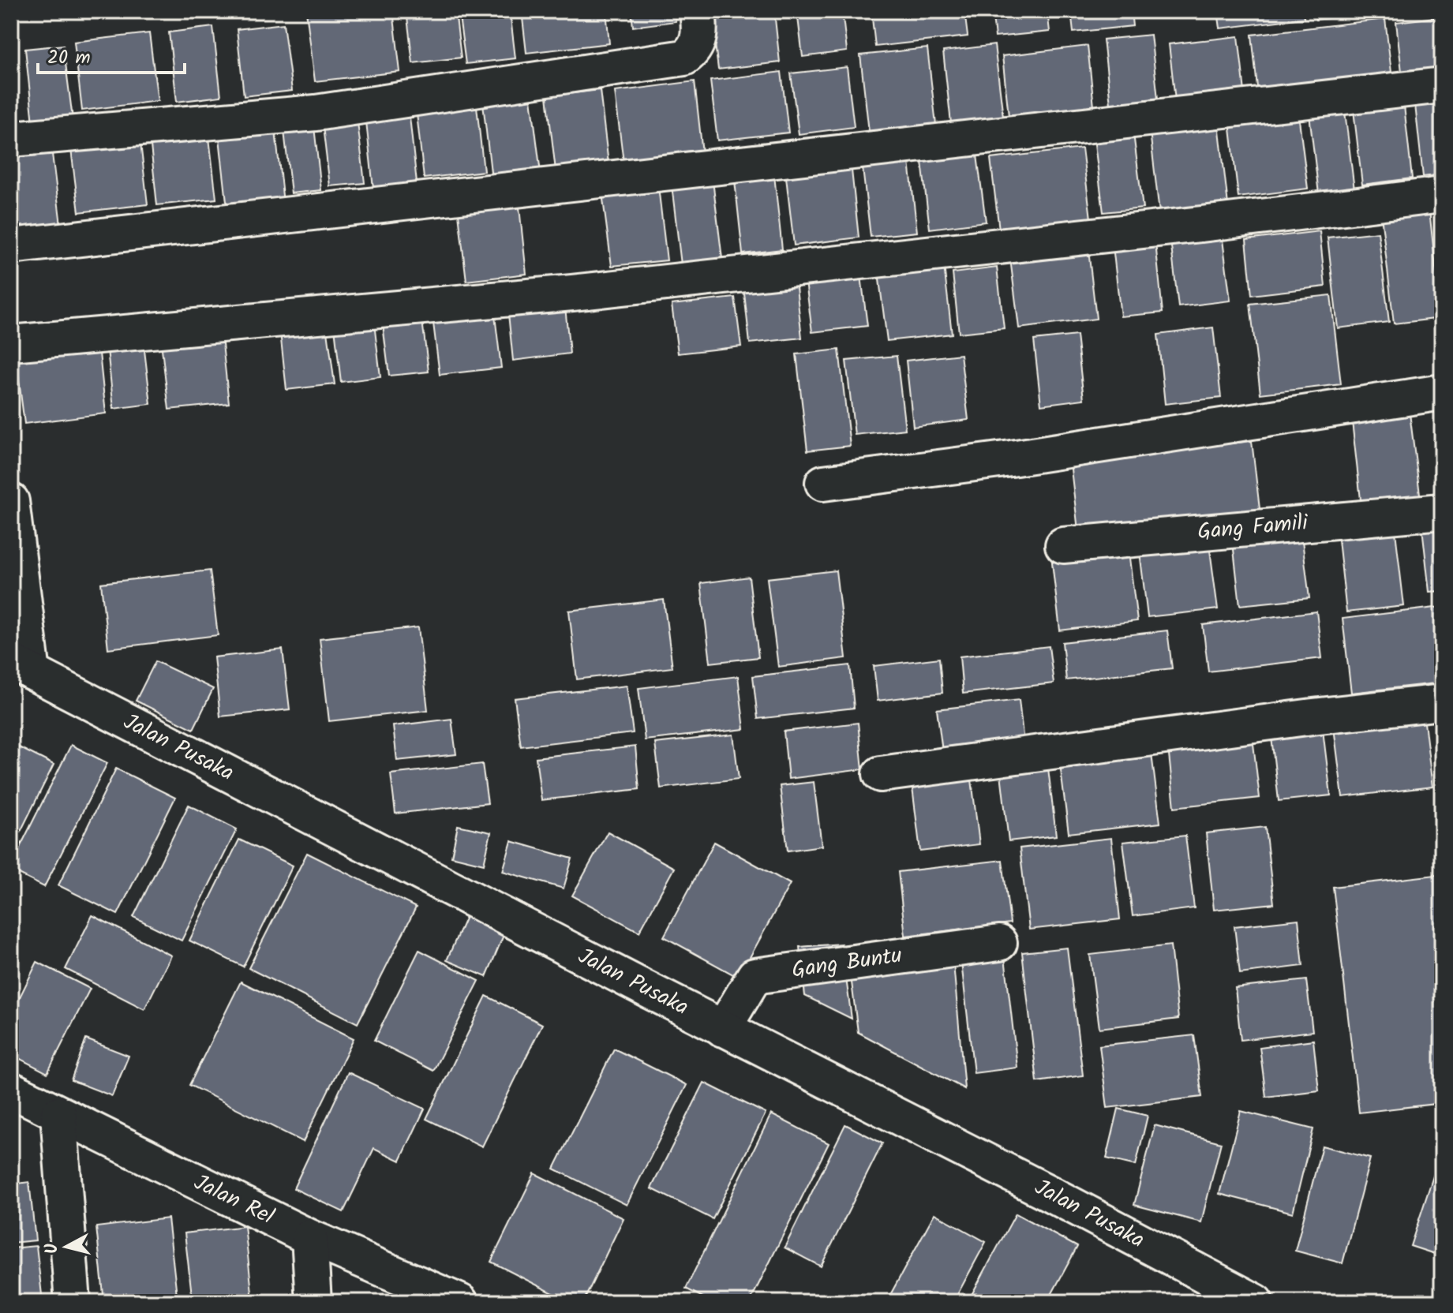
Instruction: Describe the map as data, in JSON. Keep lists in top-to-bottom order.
{
  "streets": {
    "street": [
      "Gang Famili",
      "Jalan Pusaka",
      "Gang Buntu",
      "Jalan Rel"
    ]
  },
  "crossings": [
    ["Jalan Pusaka", "Gang Buntu"]
  ],
  "scale_bar": "20 m",
  "north": "left"
}
